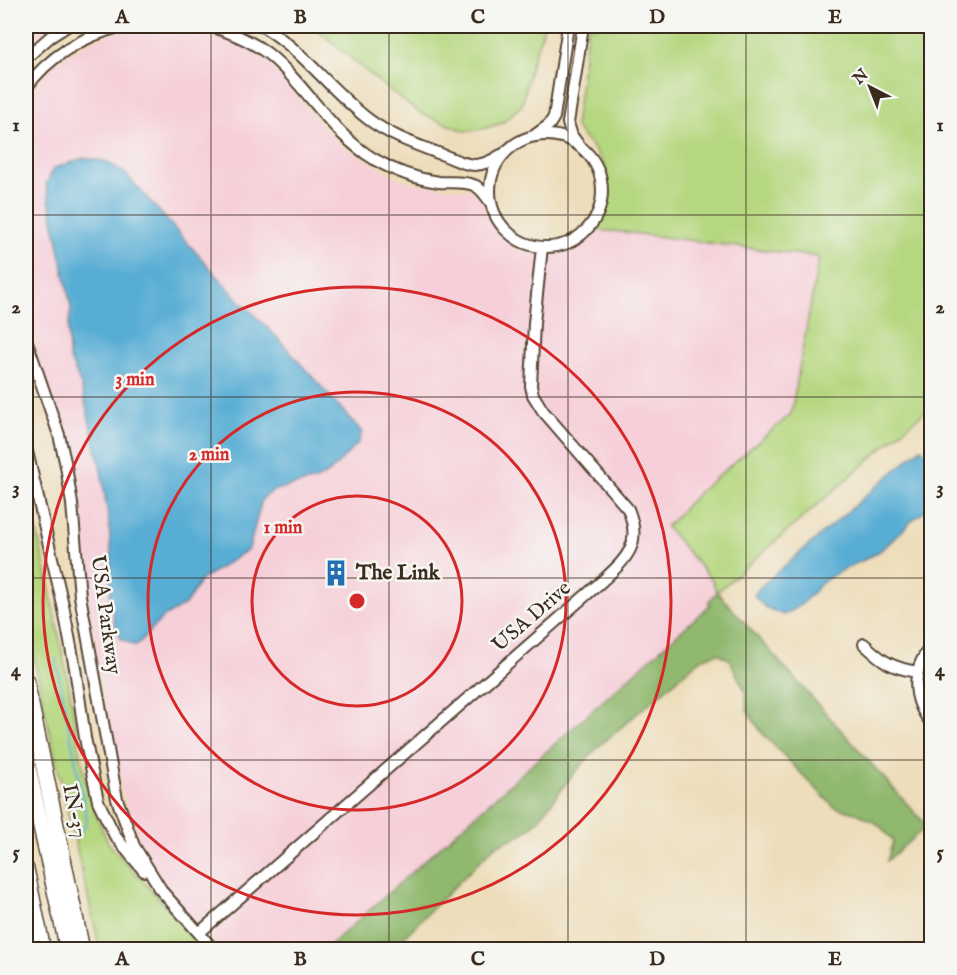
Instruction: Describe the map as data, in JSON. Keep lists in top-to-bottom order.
{
  "streets": {
    "highway": ["IN-37"],
    "street": ["USA Parkway", "USA Drive"]
  },
  "crossings": [
    ["USA Parkway", "USA Drive"]
  ],
  "places": {
    "building": ["The Link"]
  },
  "north": "top left",
  "grid": {
    "columns": [
      "A",
      "B",
      "C",
      "D",
      "E"
    ],
    "rows": [
      "1",
      "2",
      "3",
      "4",
      "5"
    ]
  },
  "rings": ["3 min", "2 min", "1 min"]
}
